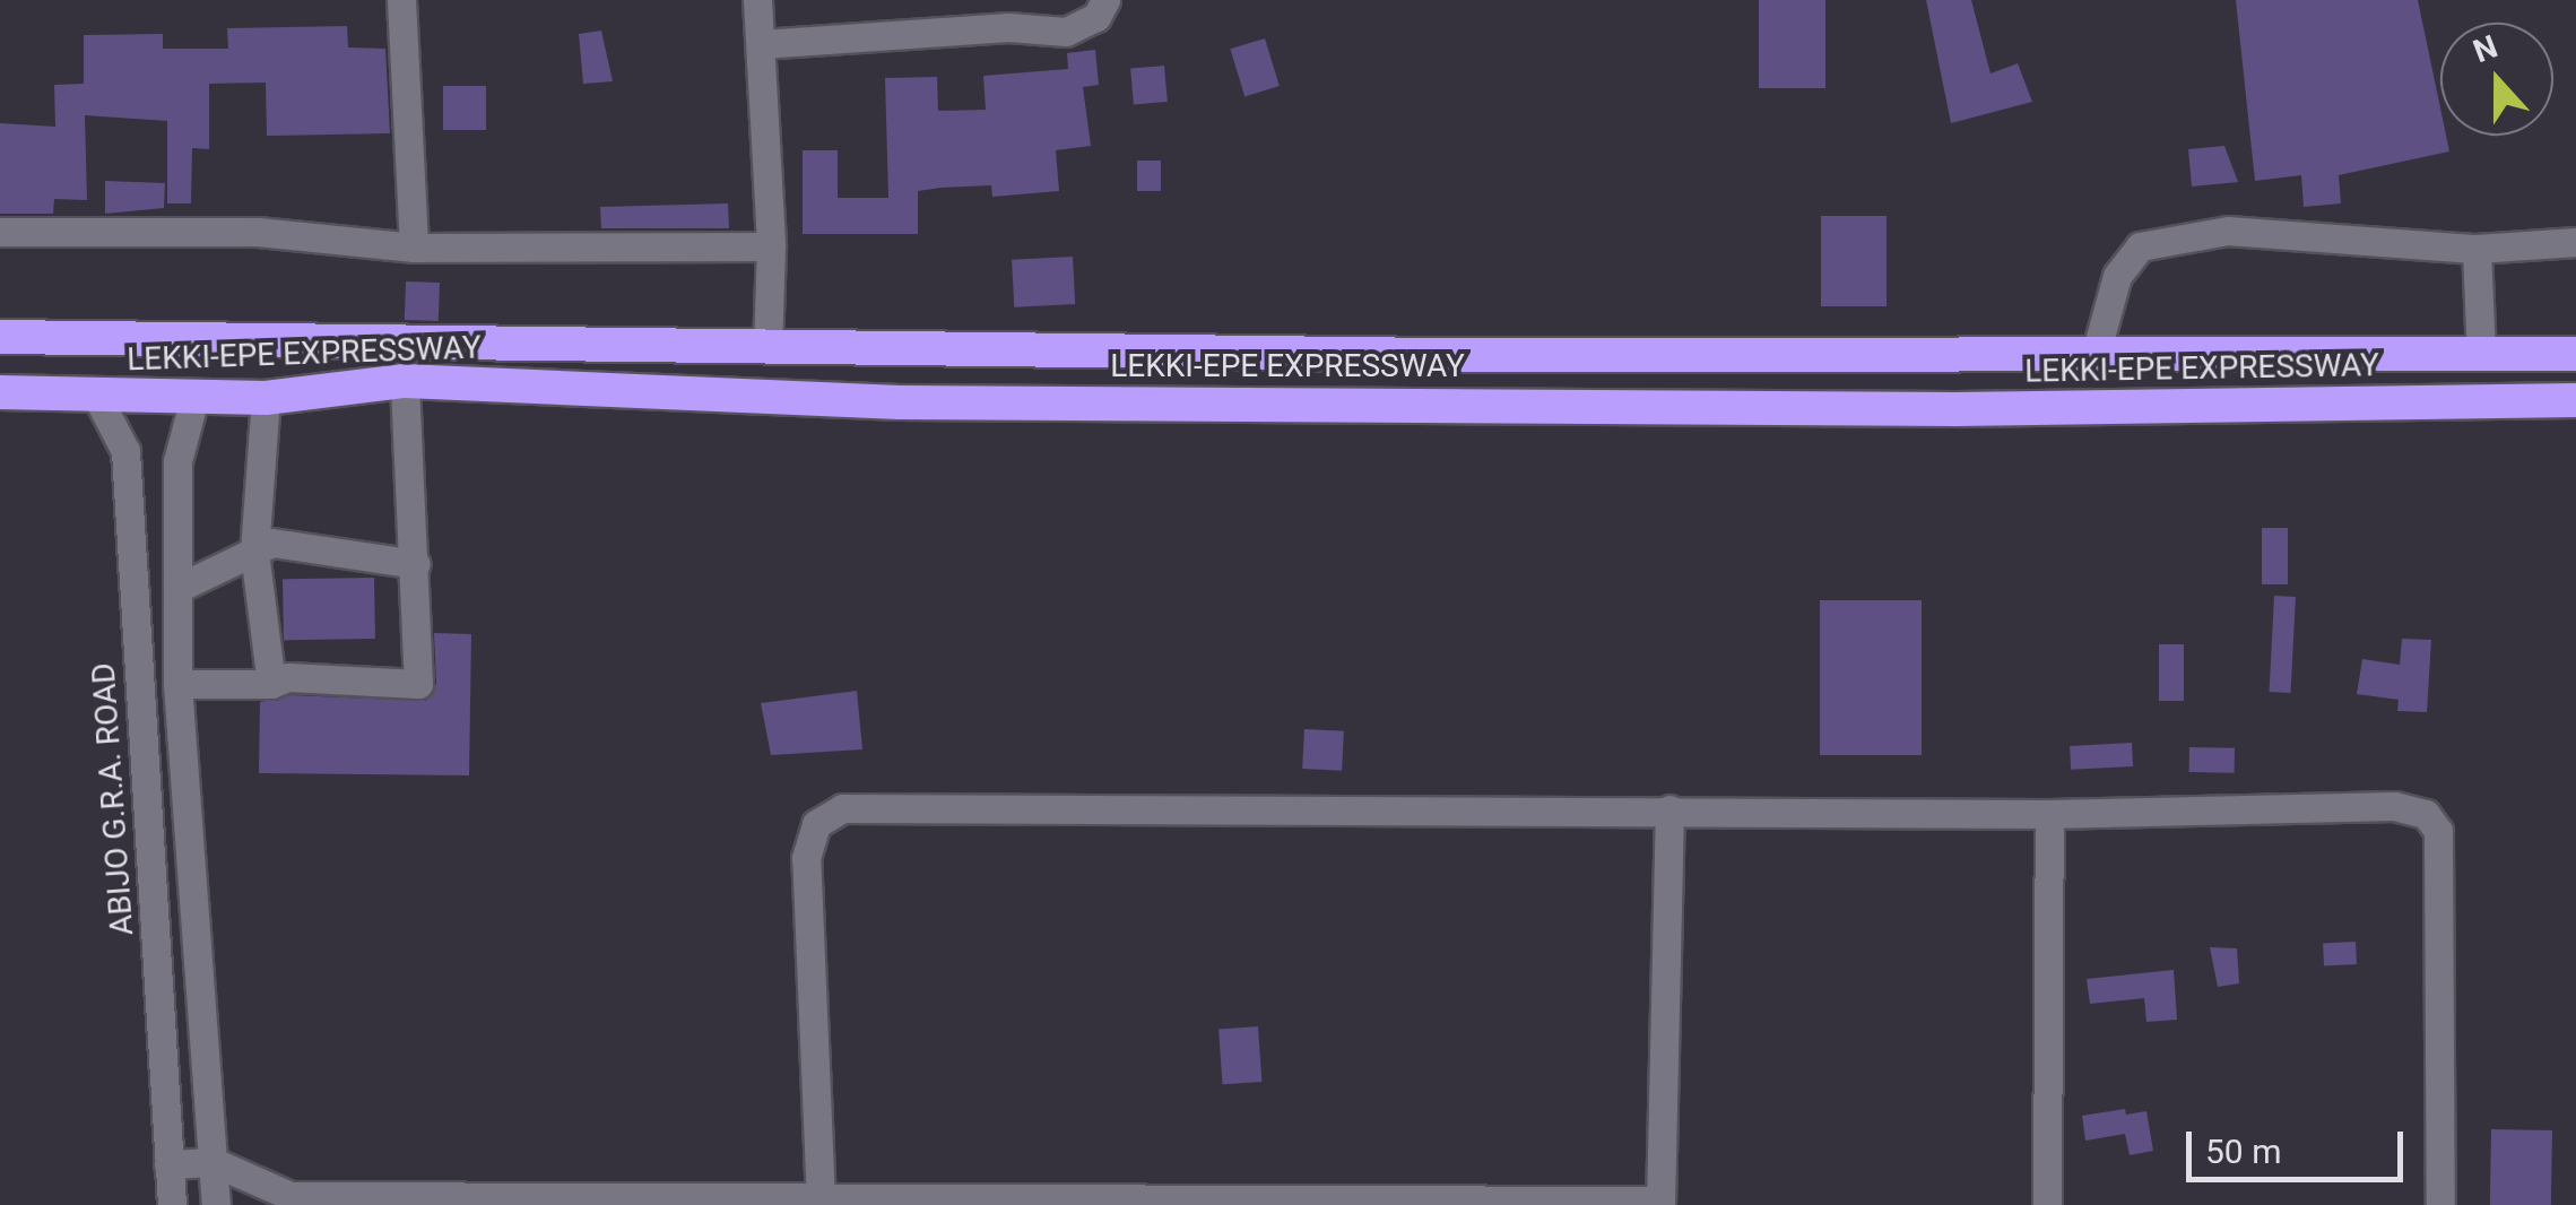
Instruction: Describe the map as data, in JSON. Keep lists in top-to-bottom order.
{
  "streets": {
    "highway": ["LEKKI-EPE EXPRESSWAY"],
    "street": ["ABIJO G.R.A. ROAD"]
  },
  "crossings": [
    ["LEKKI-EPE EXPRESSWAY", "ABIJO G.R.A. ROAD"]
  ],
  "scale_bar": "50 m",
  "north": "top"
}
